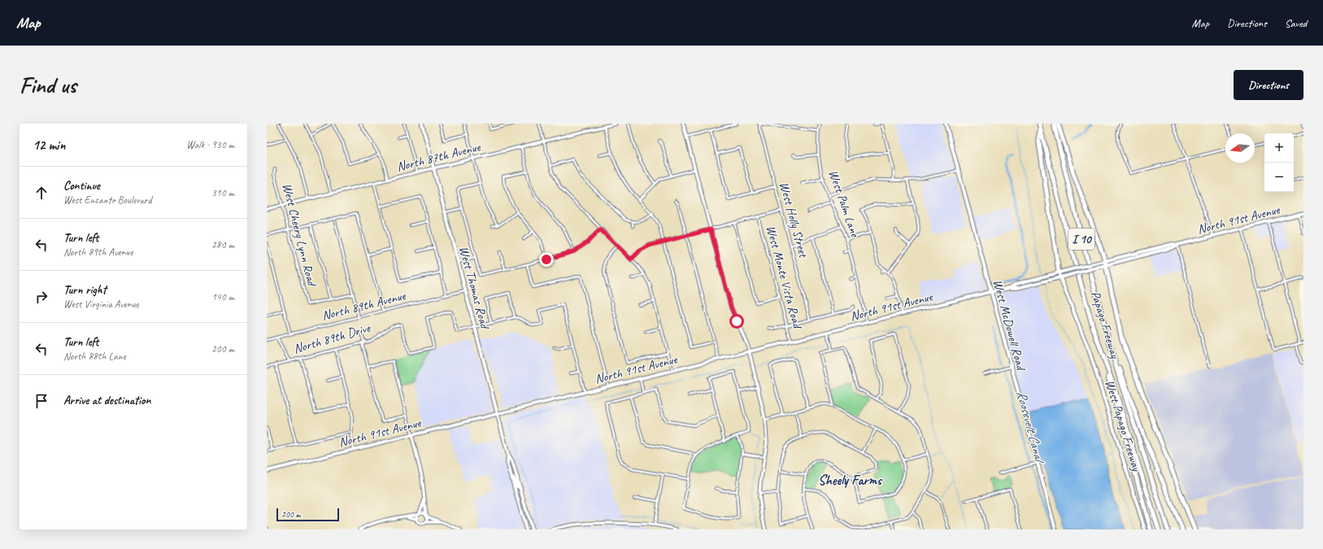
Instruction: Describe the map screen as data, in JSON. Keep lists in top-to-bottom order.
{
  "streets": {
    "highway": ["I 10", "Papago Freeway"],
    "main road": [
      "North 91st Avenue",
      "West Thomas Road",
      "West McDowell Road",
      "West Papago Freeway"
    ],
    "street": [
      "North 87th Avenue",
      "West Palm Lane",
      "West Holly Street",
      "West Cheery Lynn Road",
      "West Monte Vista Road",
      "North 89th Avenue",
      "North 89th Drive"
    ]
  },
  "crossings": [
    ["North 87th Avenue", "West Cheery Lynn Road"],
    ["North 87th Avenue", "West Thomas Road"],
    ["West Palm Lane", "North 91st Avenue"],
    ["North 91st Avenue", "West Monte Vista Road"],
    ["North 91st Avenue", "West Thomas Road"],
    ["North 91st Avenue", "West McDowell Road"],
    ["North 91st Avenue", "West Papago Freeway"],
    ["West Thomas Road", "North 89th Avenue"],
    ["West Thomas Road", "North 89th Drive"]
  ],
  "districts": ["Sheely Farms"],
  "water": ["Roosevelt Canal"],
  "scale_bar": "200 m",
  "north": "left",
  "page": {
    "header": "Map",
    "nav": ["Map", "Directions", "Saved"],
    "buttons": "Directions",
    "title": "Find us",
    "heading": ["12 min", "Walk · 930 m"],
    "map_buttons": ["+", "−"],
    "list": [
      ["Continue", "West Encanto Boulevard", "310 m"],
      ["Turn left", "North 89th Avenue", "280 m"],
      ["Turn right", "West Virginia Avenue", "140 m"],
      ["Turn left", "North 88th Lane", "200 m"],
      "Arrive at destination"
    ],
    "scale": "200 m"
  }
}
